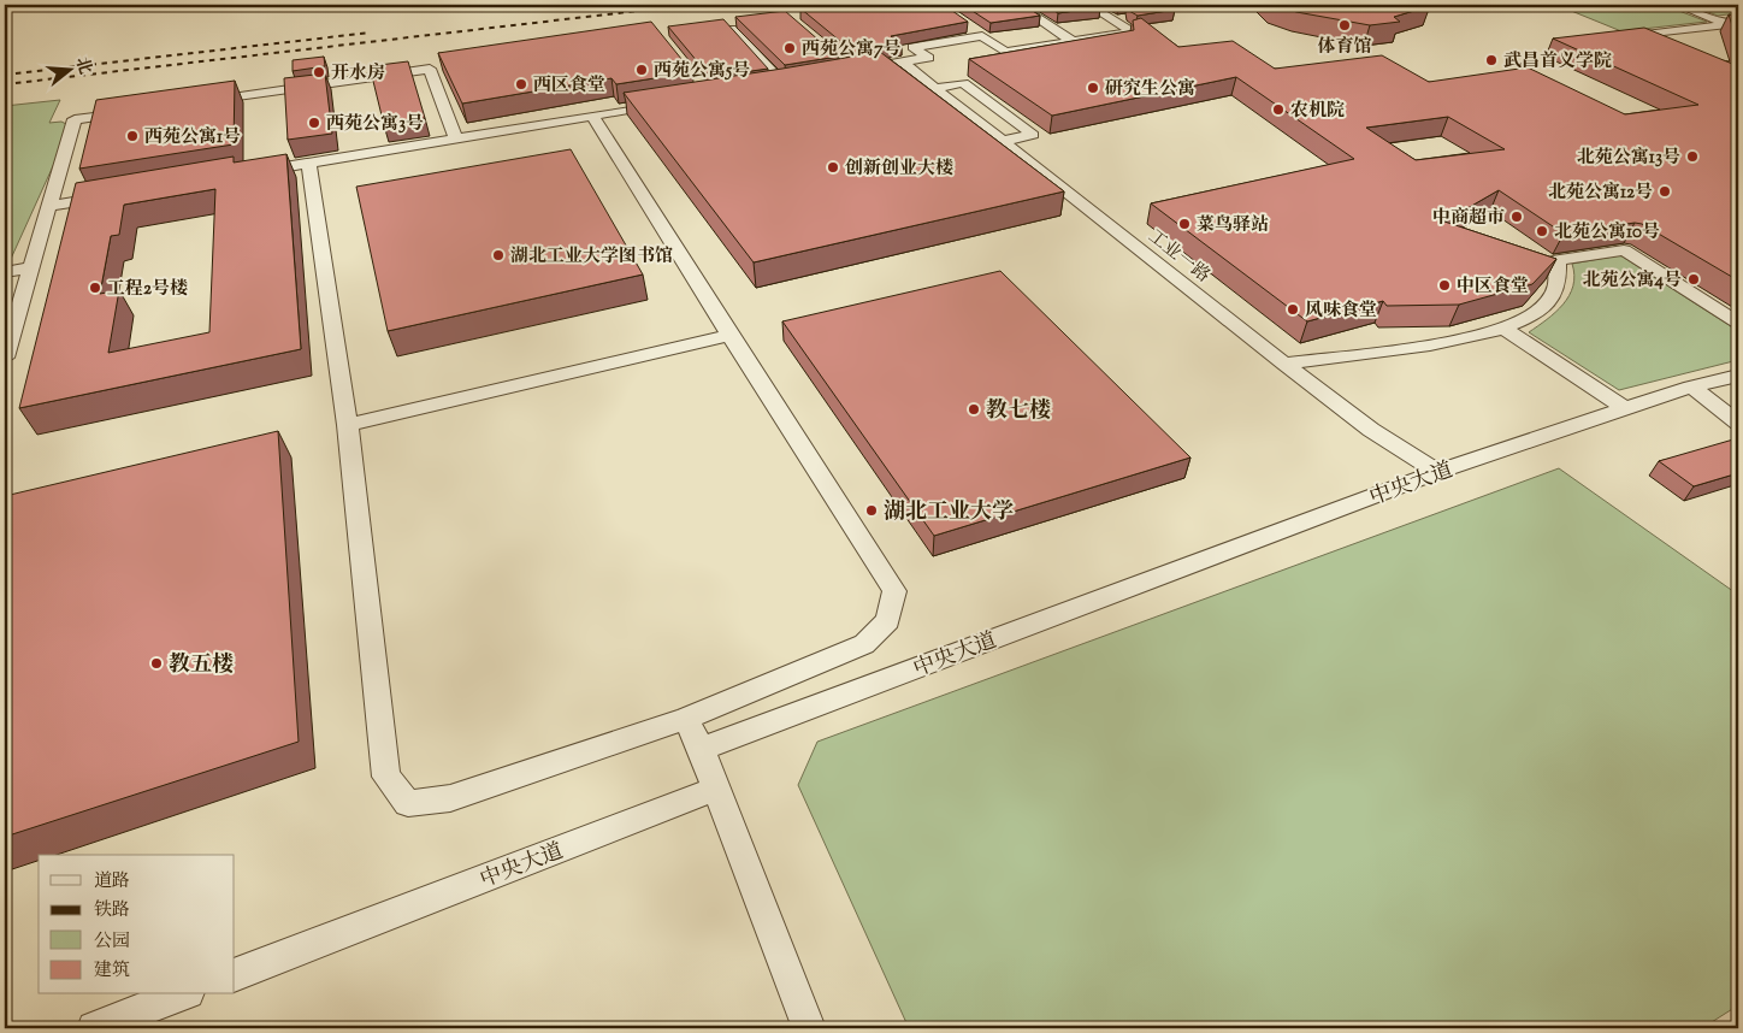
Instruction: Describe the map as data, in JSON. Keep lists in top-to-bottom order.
{
  "streets": {
    "street": ["工业一路", "中央大道"]
  },
  "crossings": [
    ["工业一路", "中央大道"]
  ],
  "places": [
    "体育馆",
    "西苑公寓7号",
    "武昌首义学院",
    "西苑公寓5号",
    "开水房",
    "西区食堂",
    "研究生公寓",
    "农机院",
    "西苑公寓3号",
    "西苑公寓1号",
    "北苑公寓13号",
    "创新创业大楼",
    "北苑公寓12号",
    "中商超市",
    "菜鸟驿站",
    "北苑公寓10号",
    "湖北工业大学图书馆",
    "北苑公寓4号",
    "中区食堂",
    "工程2号楼",
    "风味食堂",
    "教七楼",
    "湖北工业大学",
    "教五楼"
  ],
  "legend": [
    "道路",
    "铁路",
    "公园",
    "建筑"
  ],
  "north": "right"
}
